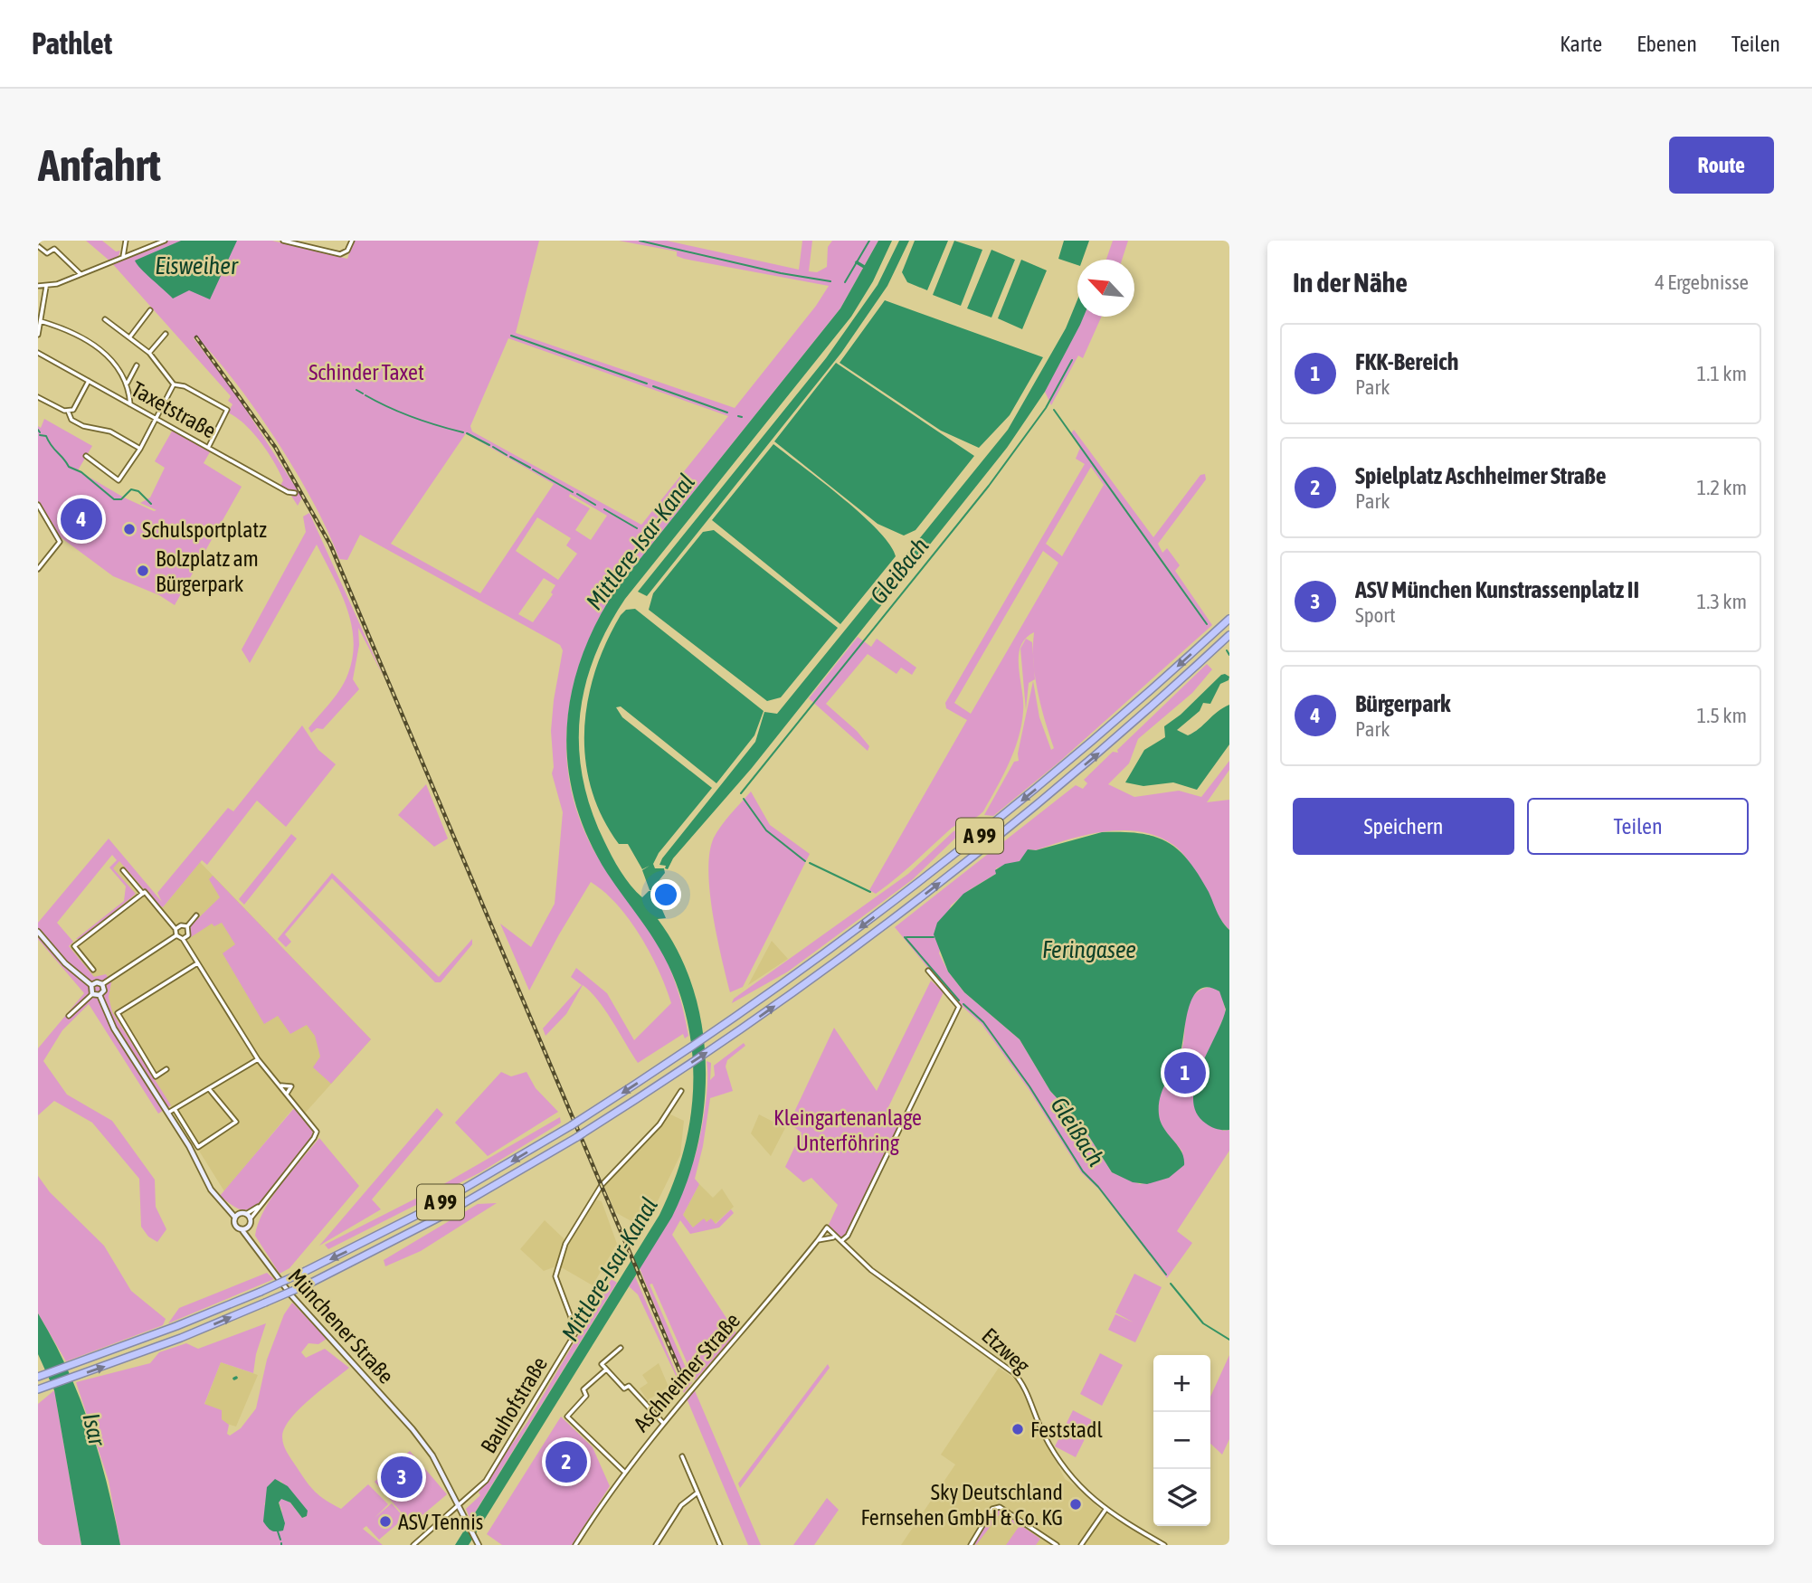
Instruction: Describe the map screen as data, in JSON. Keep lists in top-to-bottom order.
{
  "streets": {
    "highway": ["A 99"],
    "main road": ["Münchener Straße"],
    "street": [
      "Taxetstraße",
      "Etzweg",
      "Aschheimer Straße",
      "Bauhofstraße"
    ]
  },
  "crossings": [
    ["Münchener Straße", "Bauhofstraße"],
    ["Etzweg", "Aschheimer Straße"]
  ],
  "water": [
    "Eisweiher",
    "Mittlere-Isar-Kanal",
    "Gleißach",
    "Feringasee",
    "Isar"
  ],
  "parks": ["Schinder Taxet", "Kleingartenanlage Unterföhring"],
  "places": [
    "Schulsportplatz",
    "Bolzplatz am Bürgerpark",
    "Feststadl",
    "Sky Deutschland Fernsehen GmbH & Co. KG",
    "ASV Tennis"
  ],
  "north": "top left",
  "page": {
    "header": "Pathlet",
    "nav": ["Karte", "Ebenen", "Teilen"],
    "buttons": [
      "Route",
      ["Speichern", "Teilen"]
    ],
    "title": "Anfahrt",
    "heading": ["In der Nähe", "4 Ergebnisse"],
    "list": [
      {
        "mark": "1",
        "name": "FKK-Bereich",
        "note": "Park",
        "value": "1.1 km"
      },
      {
        "mark": "2",
        "name": "Spielplatz Aschheimer Straße",
        "note": "Park",
        "value": "1.2 km"
      },
      {
        "mark": "3",
        "name": "ASV München Kunstrassenplatz II",
        "note": "Sport",
        "value": "1.3 km"
      },
      {
        "mark": "4",
        "name": "Bürgerpark",
        "note": "Park",
        "value": "1.5 km"
      }
    ],
    "pins": [
      "4",
      "1",
      "2",
      "3"
    ],
    "map_buttons": ["+", "−"]
  }
}
